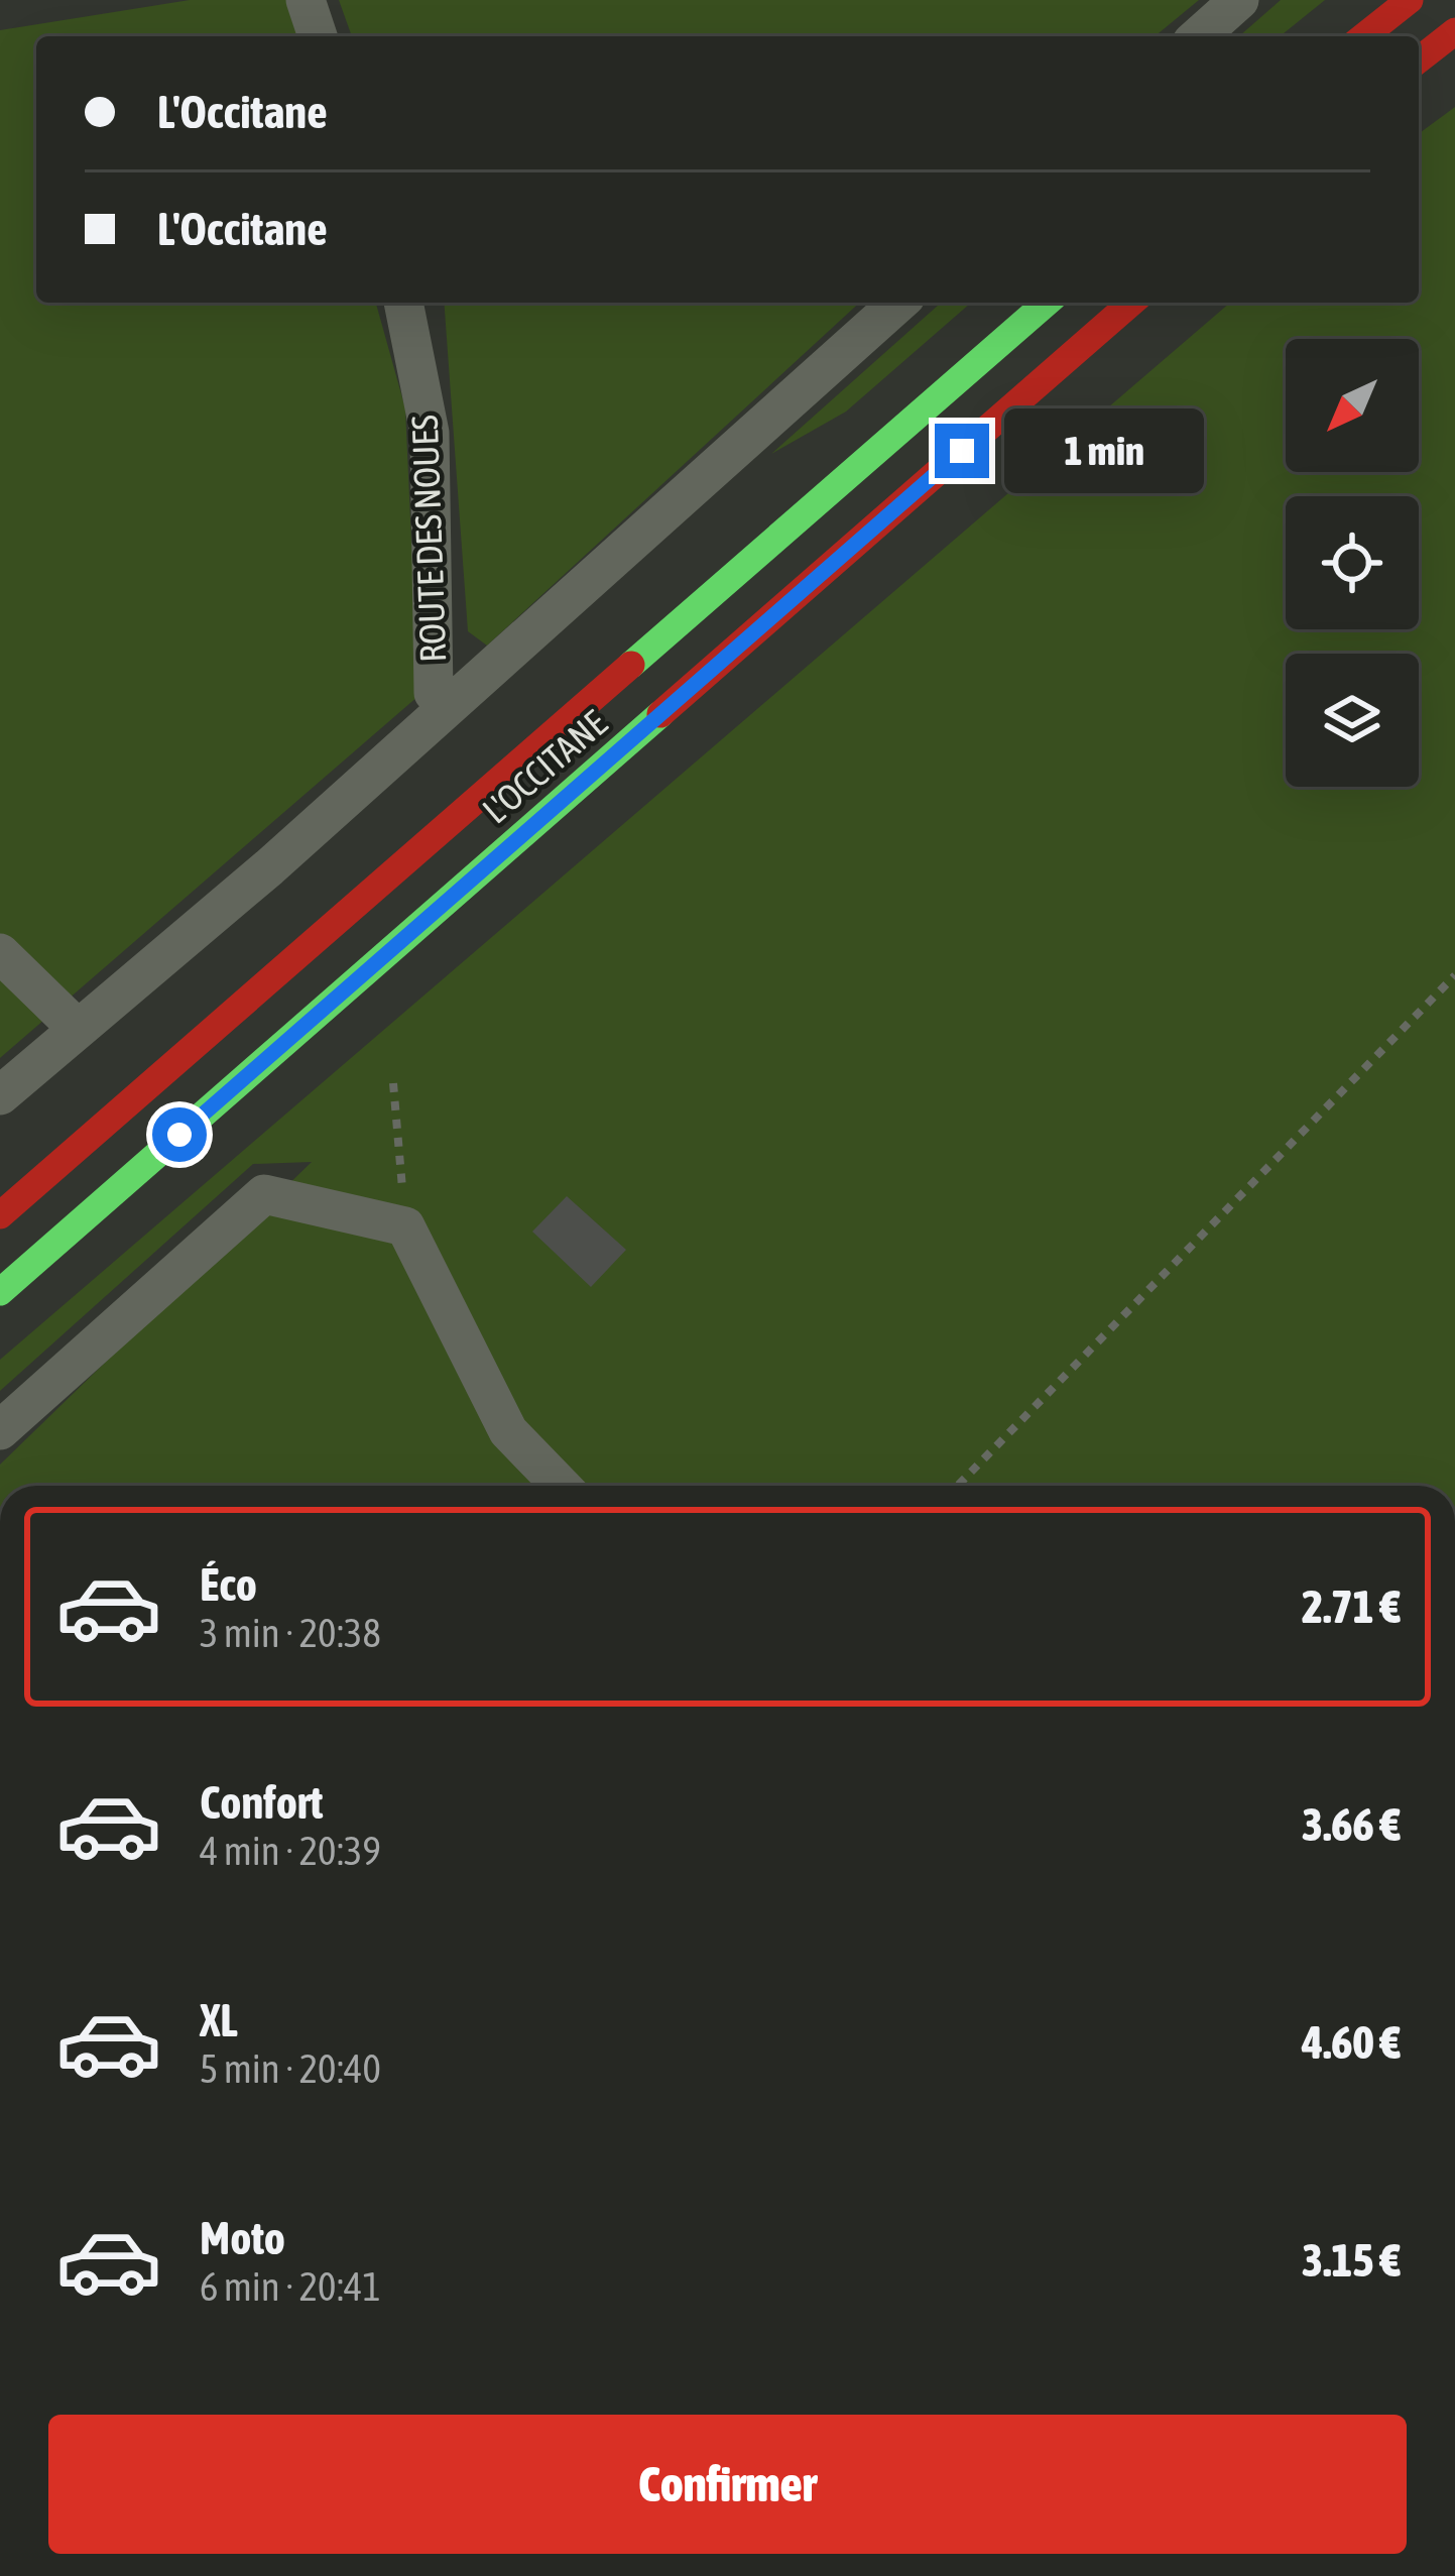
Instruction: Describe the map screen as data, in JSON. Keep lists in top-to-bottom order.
{
  "streets": {
    "highway": ["L'OCCITANE"],
    "street": ["ROUTE DES NOUES"]
  },
  "north": "bottom left",
  "page": {
    "banner": ["L'Occitane", "L'Occitane"],
    "bubble": "1 min",
    "list": [
      {
        "name": "Éco",
        "note": "3 min · 20:38",
        "value": "2.71 €"
      },
      {
        "name": "Confort",
        "note": "4 min · 20:39",
        "value": "3.66 €"
      },
      {
        "name": "XL",
        "note": "5 min · 20:40",
        "value": "4.60 €"
      },
      {
        "name": "Moto",
        "note": "6 min · 20:41",
        "value": "3.15 €"
      }
    ],
    "buttons": "Confirmer"
  }
}
